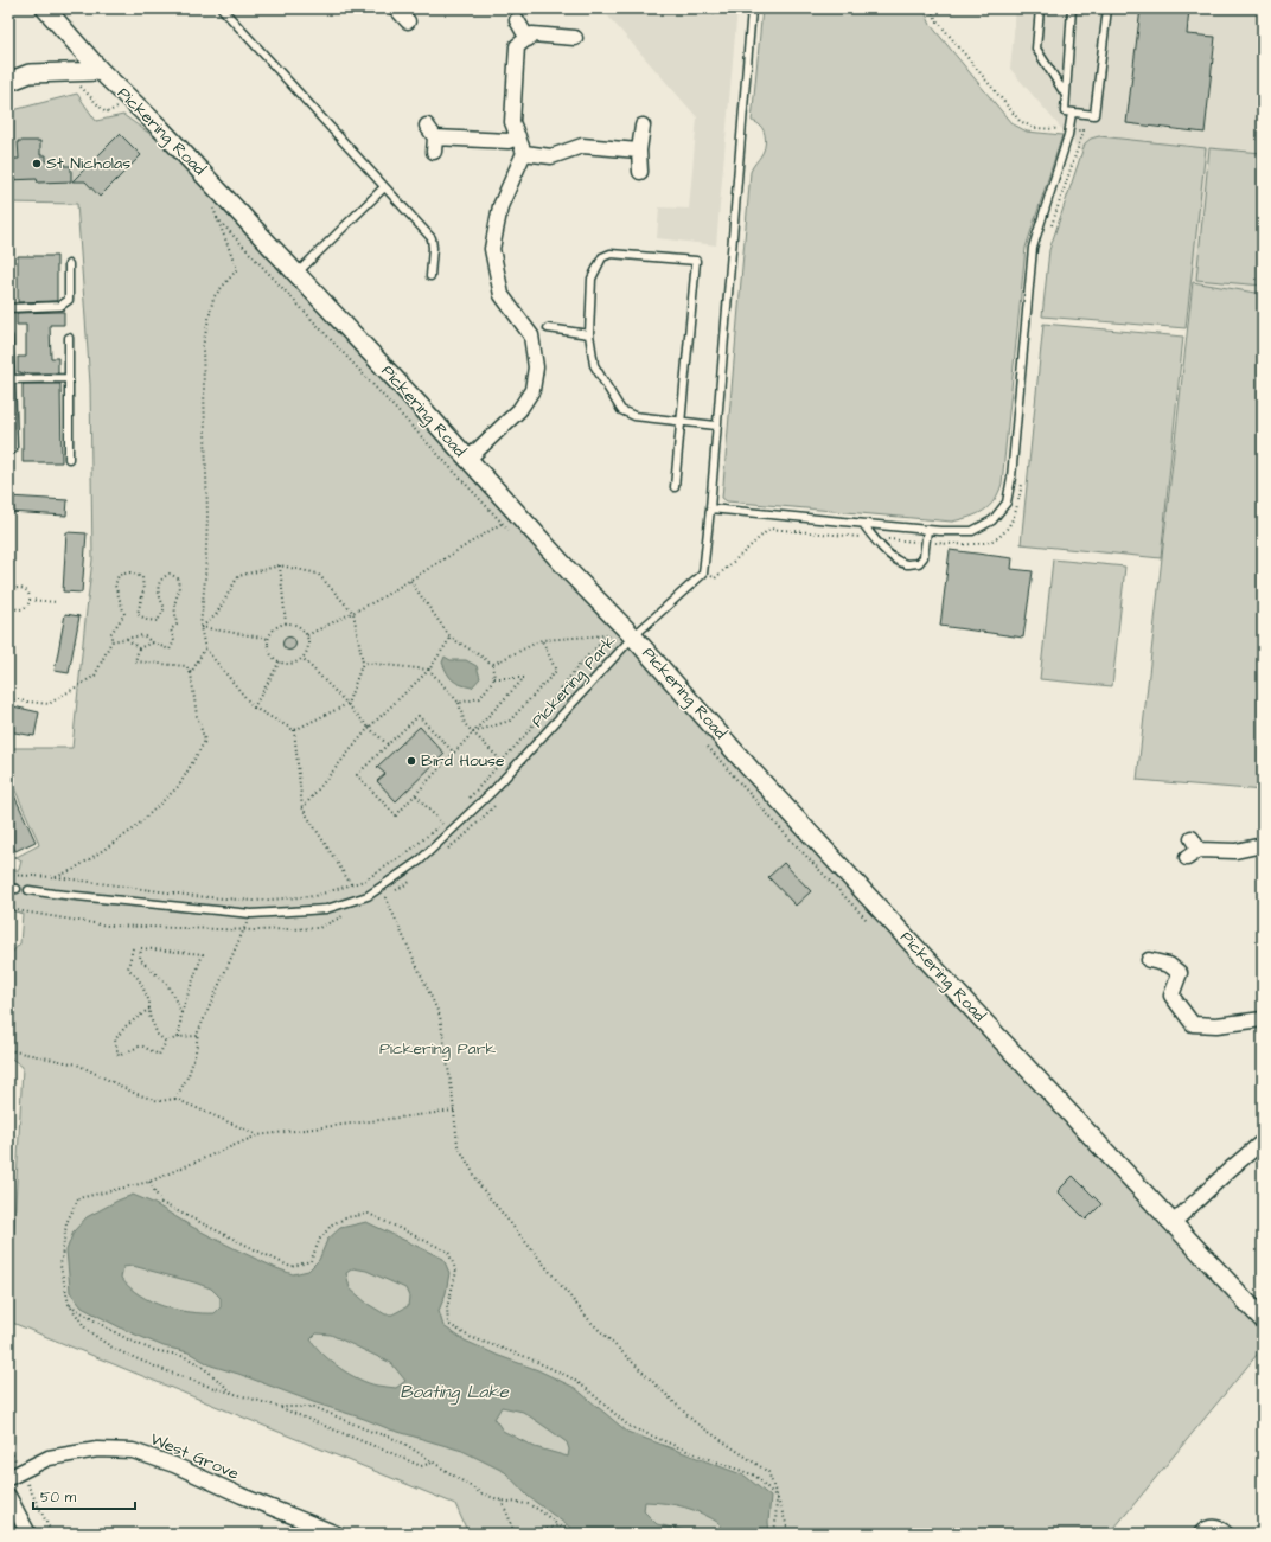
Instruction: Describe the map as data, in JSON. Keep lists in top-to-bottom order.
{
  "streets": {
    "street": ["Pickering Road", "West Grove"],
    "lane": ["Pickering Park"]
  },
  "crossings": [
    ["Pickering Road", "Pickering Park"]
  ],
  "water": ["Boating Lake"],
  "parks": ["Pickering Park"],
  "places": ["St Nicholas", "Bird House"],
  "scale_bar": "50 m"
}
